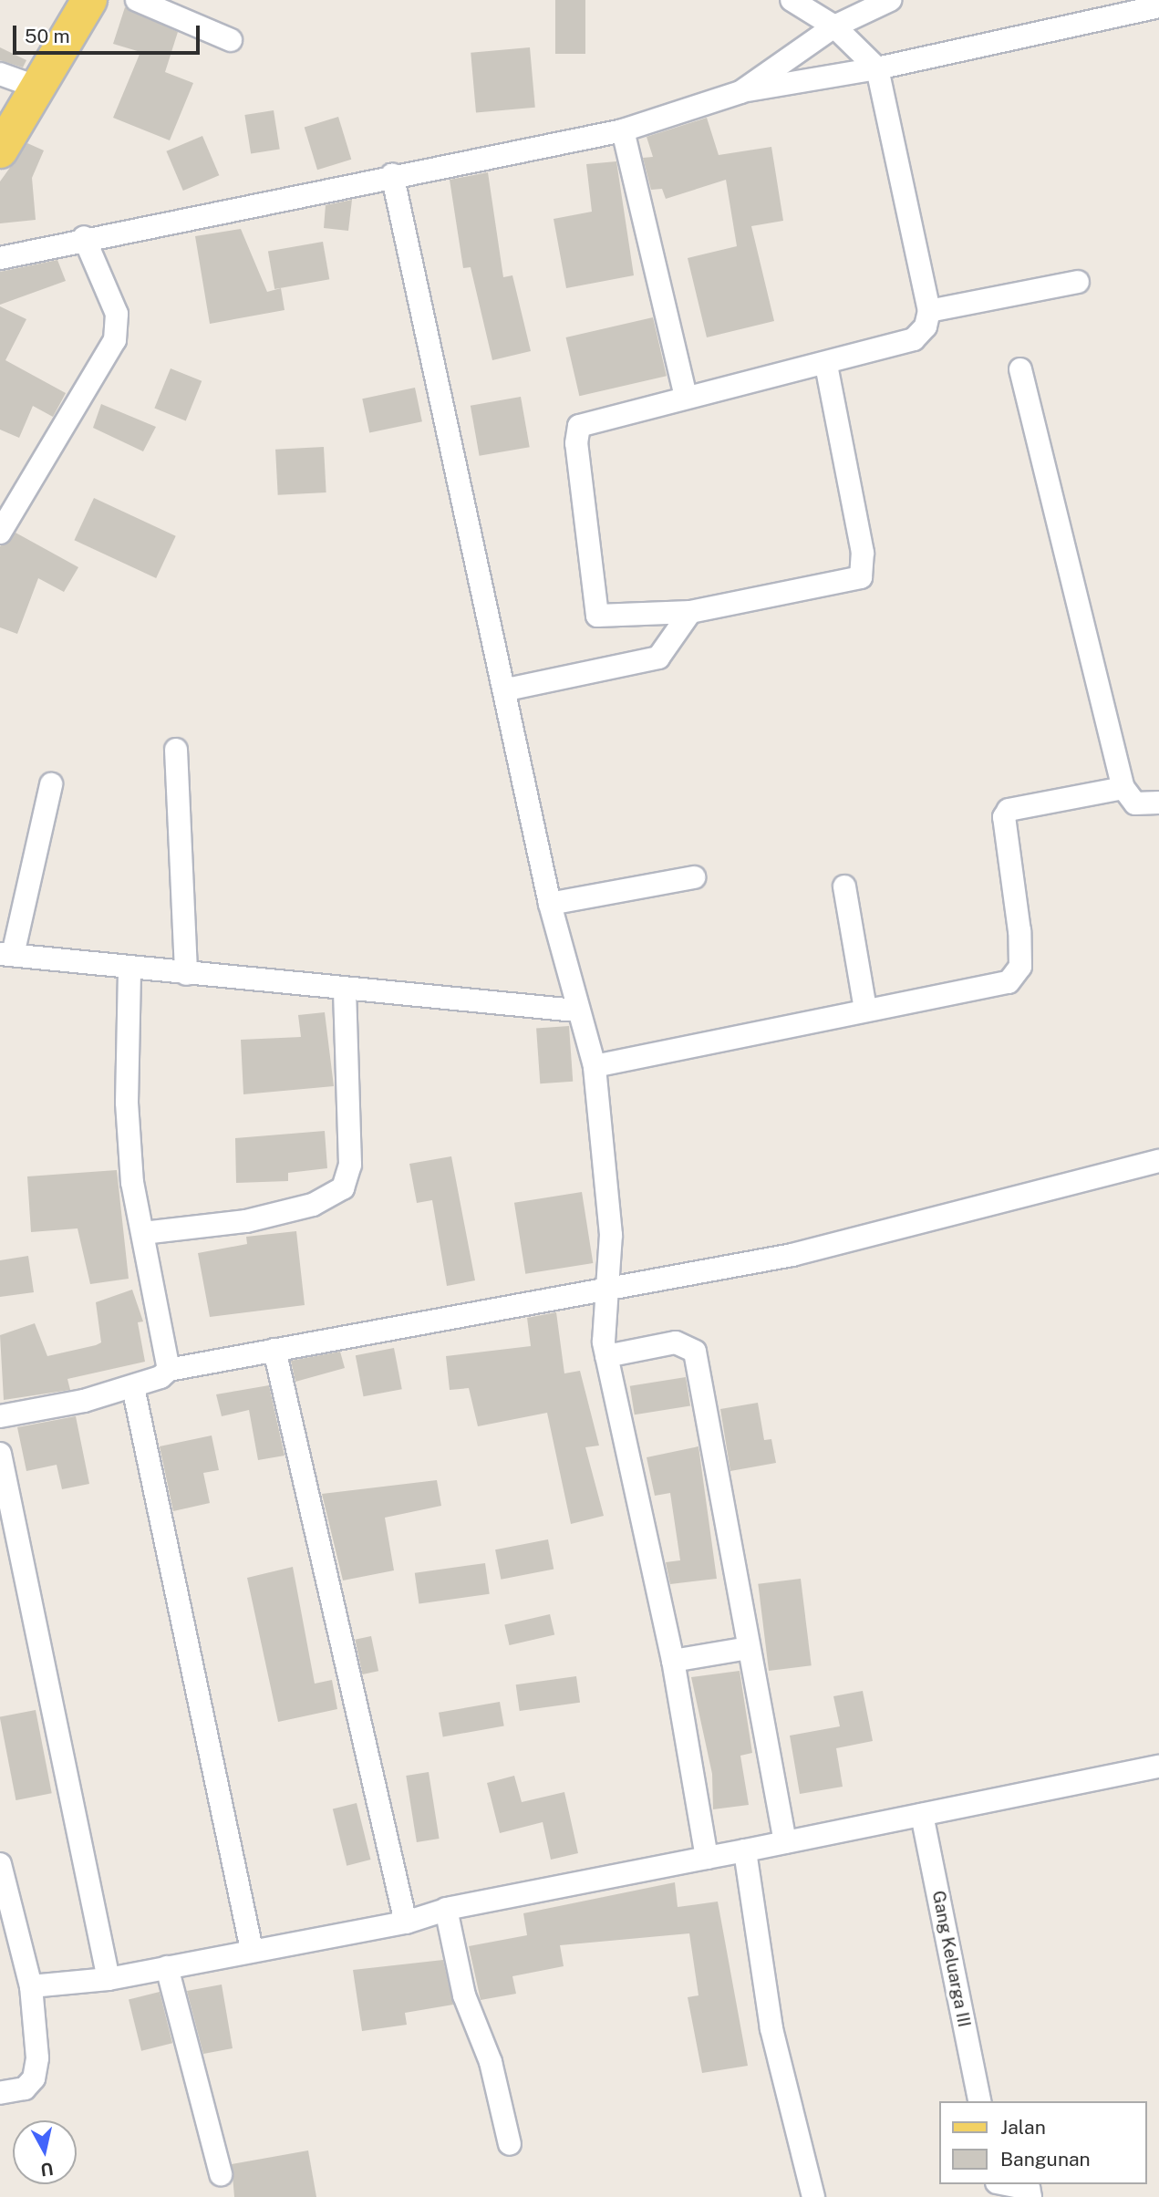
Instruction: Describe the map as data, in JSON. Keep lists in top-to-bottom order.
{
  "streets": {
    "street": ["Gang Keluarga III"]
  },
  "legend": ["Jalan", "Bangunan"],
  "scale_bar": "50 m",
  "north": "bottom"
}
